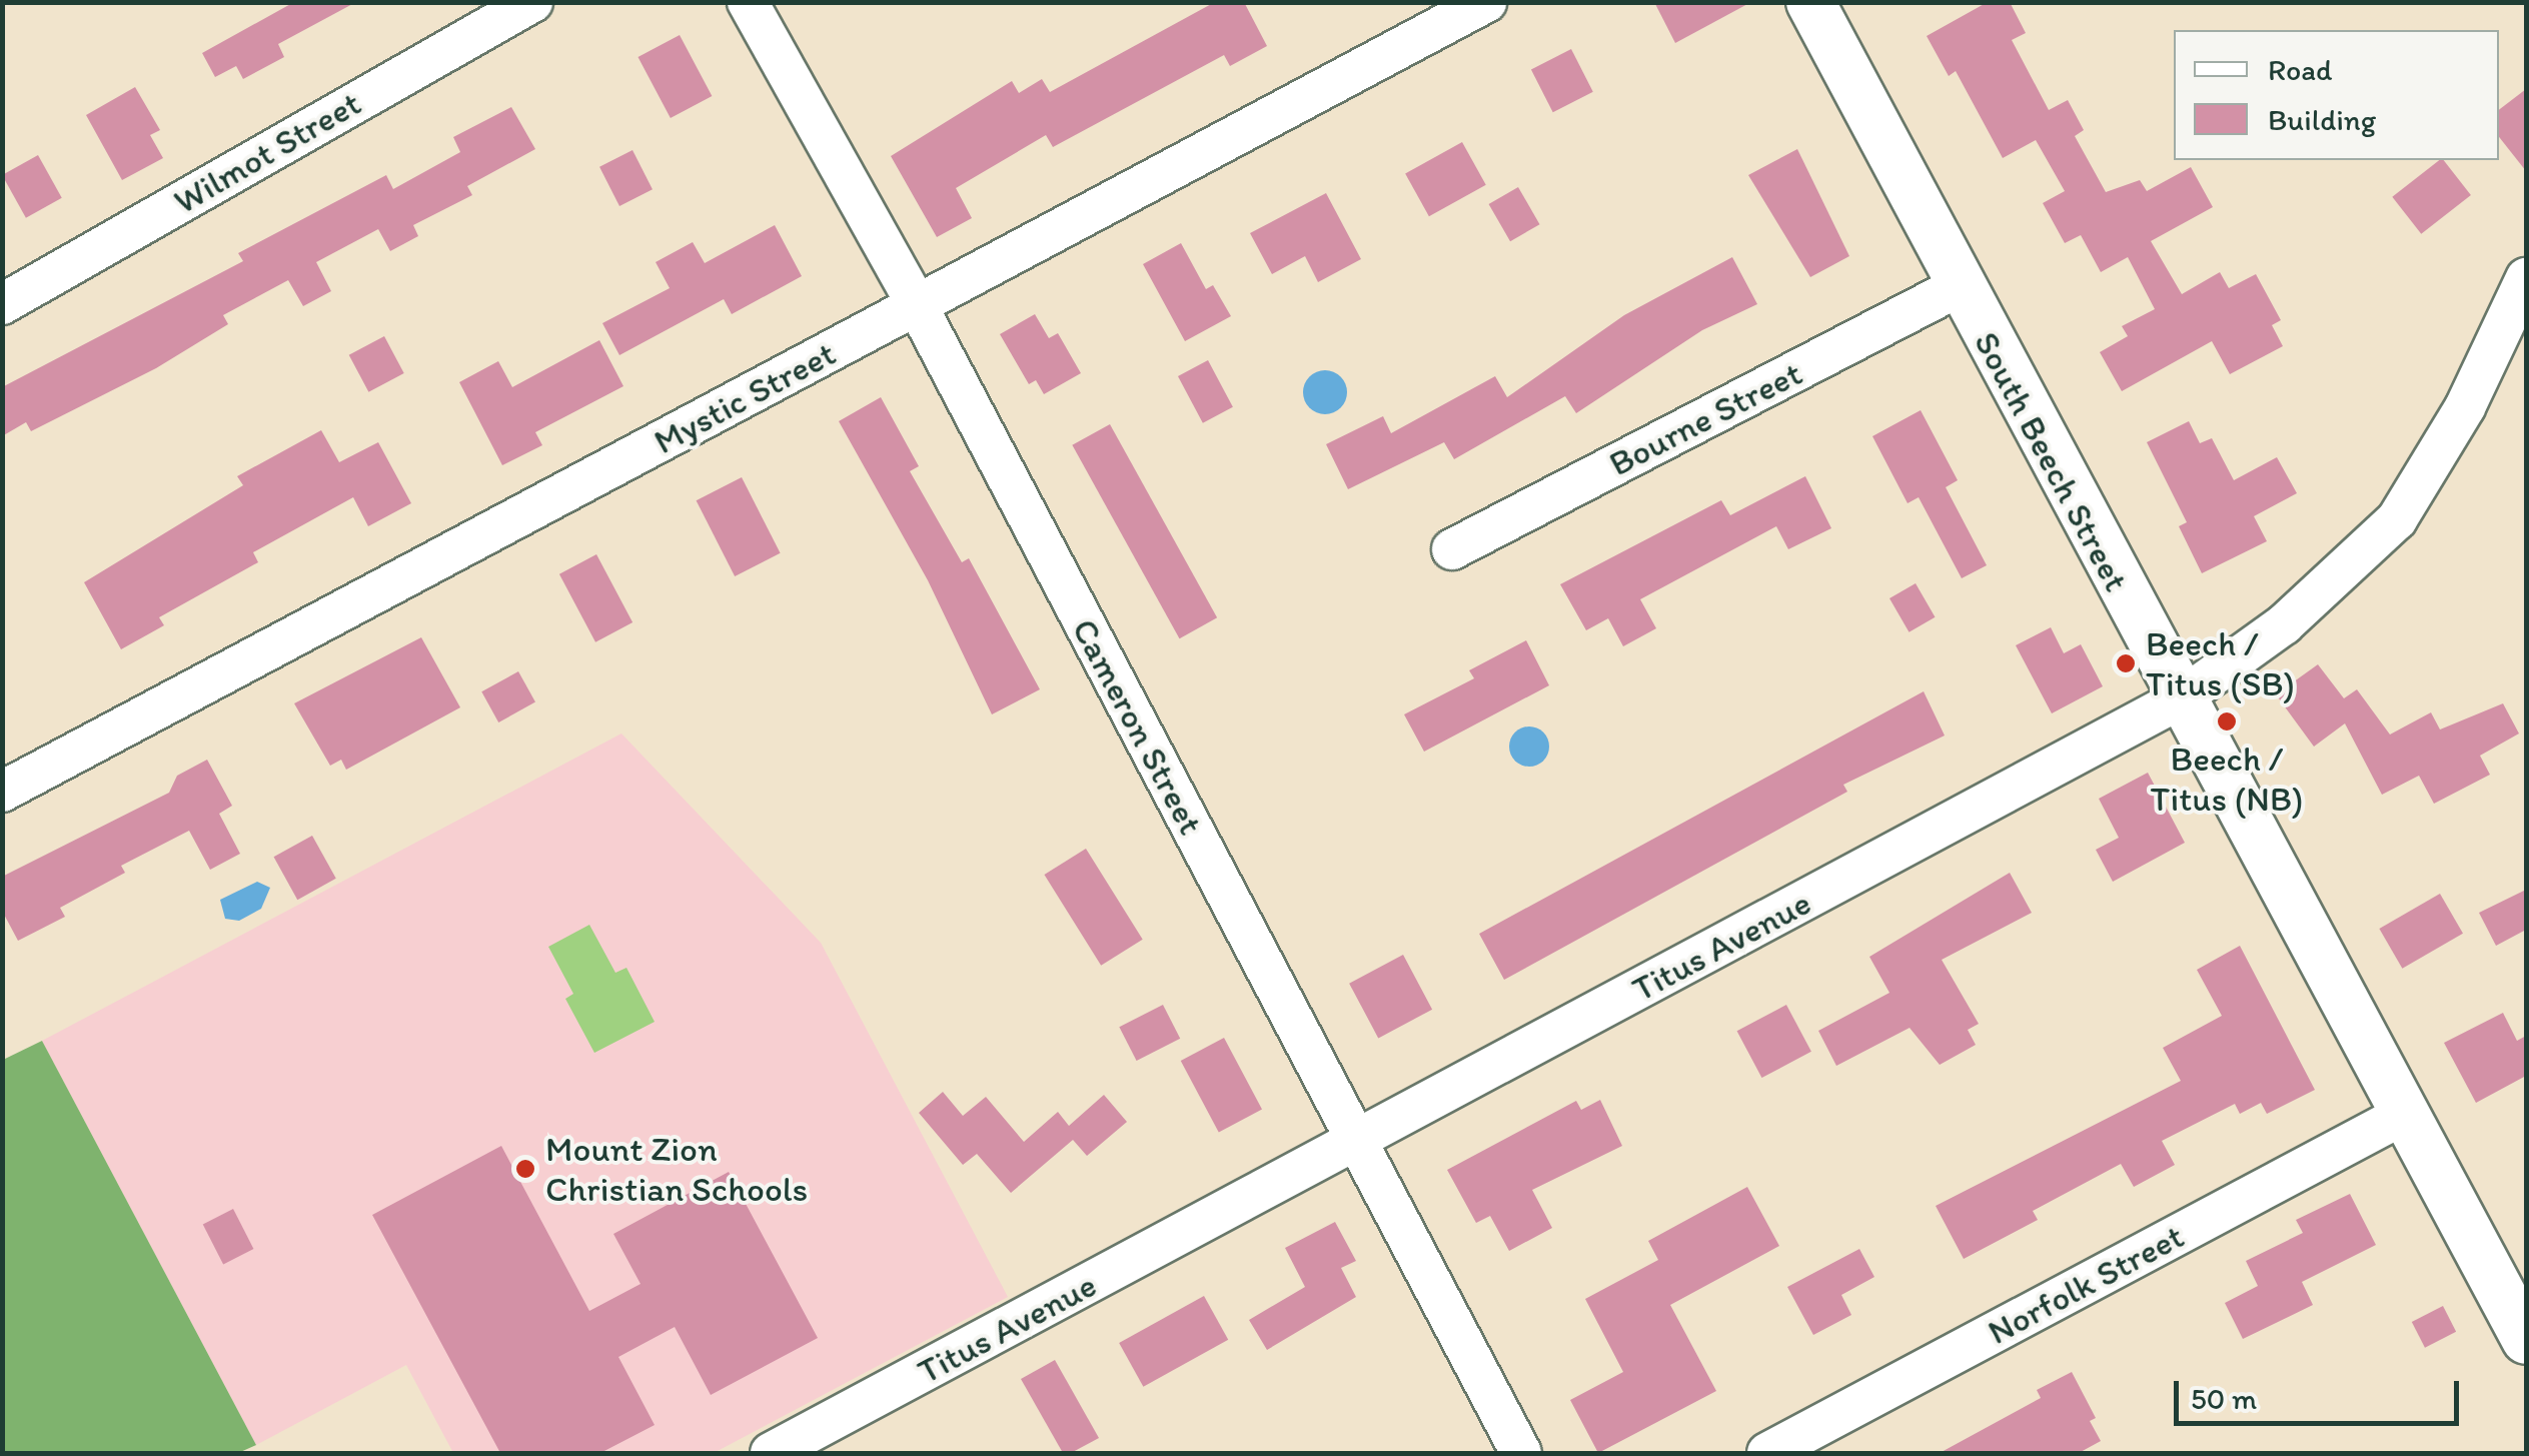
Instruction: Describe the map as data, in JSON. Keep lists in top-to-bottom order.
{
  "streets": {
    "street": [
      "Wilmot Street",
      "Mystic Street",
      "Bourne Street",
      "South Beech Street",
      "Cameron Street",
      "Titus Avenue",
      "Norfolk Street"
    ]
  },
  "crossings": [
    ["Mystic Street", "Cameron Street"],
    ["Bourne Street", "South Beech Street"],
    ["South Beech Street", "Titus Avenue"],
    ["South Beech Street", "Norfolk Street"],
    ["Cameron Street", "Titus Avenue"]
  ],
  "places": ["Beech / Titus (SB)", "Beech / Titus (NB)", "Mount Zion Christian Schools"],
  "legend": ["Road", "Building"],
  "scale_bar": "50 m"
}
